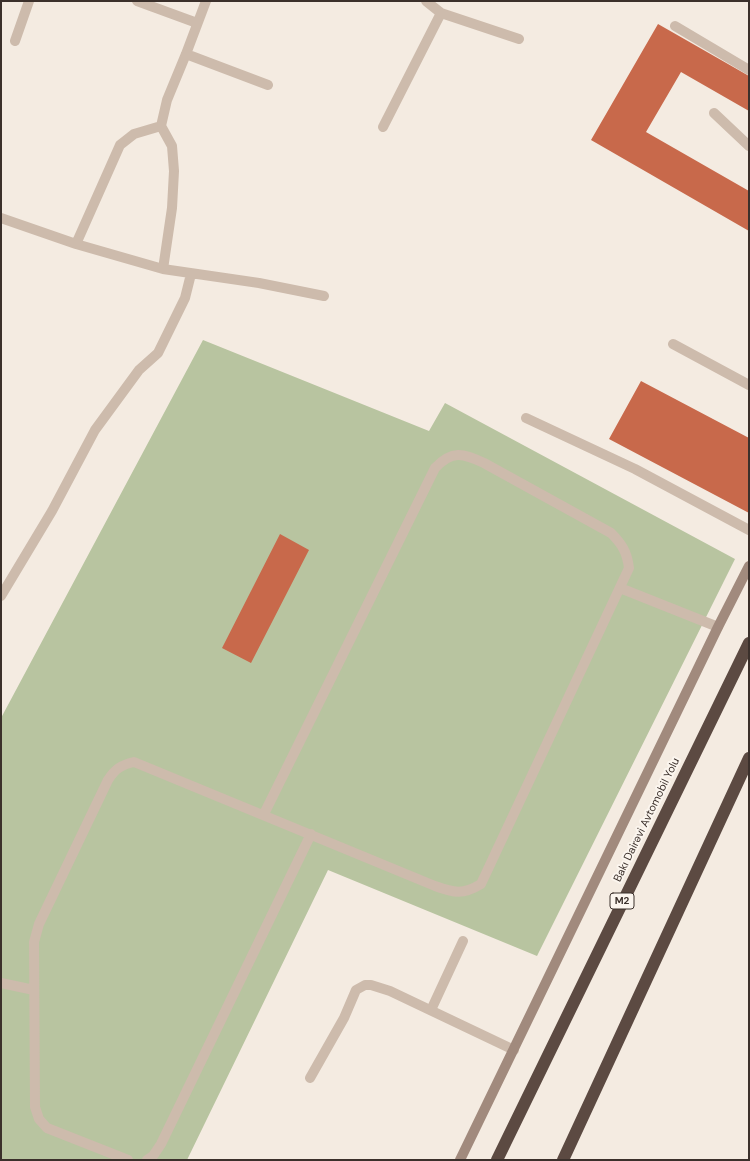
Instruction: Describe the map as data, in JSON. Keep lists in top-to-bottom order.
{
  "streets": {
    "highway": ["Bakı Dairəvi Avtomobil Yolu", "M2"]
  }
}
